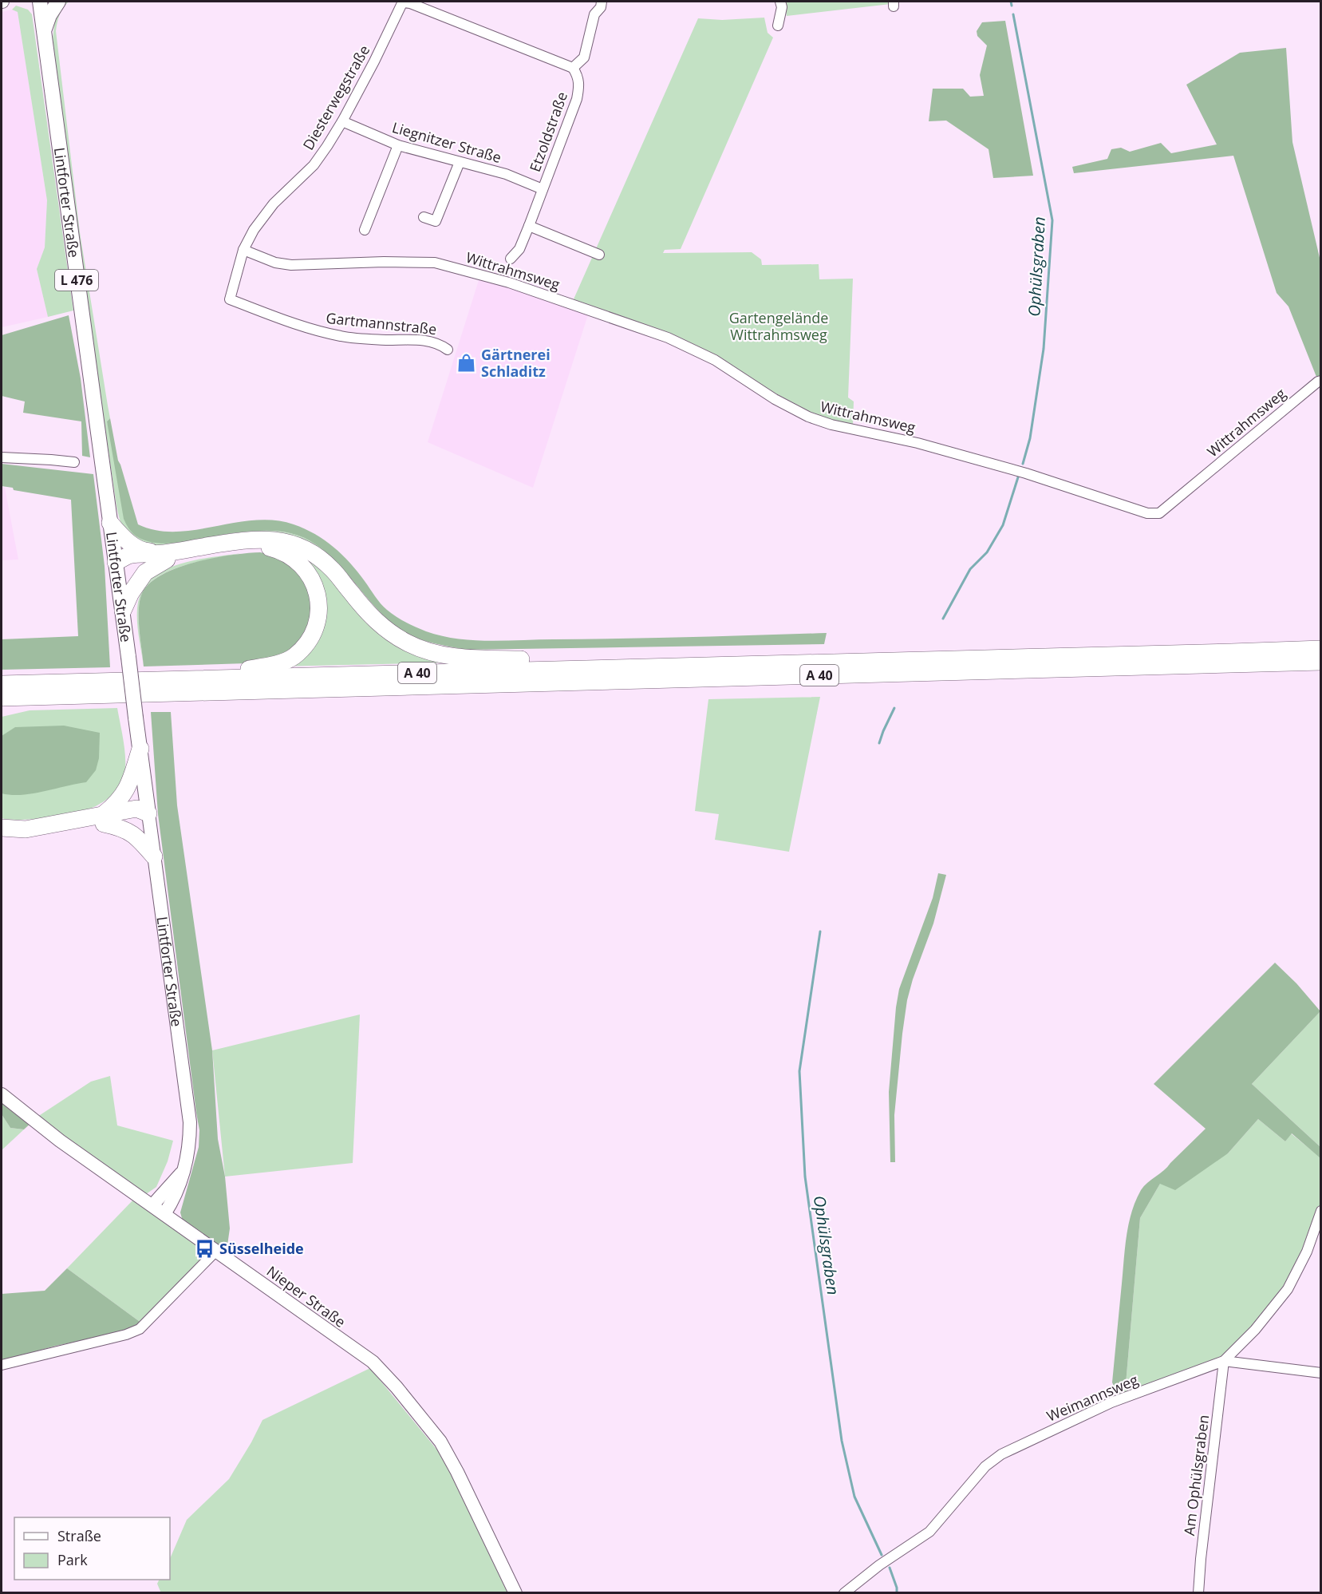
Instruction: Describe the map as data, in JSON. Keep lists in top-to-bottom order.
{
  "streets": {
    "highway": ["A 40"],
    "main road": ["Lintforter Straße", "L 476", "Nieper Straße"],
    "street": [
      "Diesterwegstraße",
      "Etzoldstraße",
      "Liegnitzer Straße",
      "Wittrahmsweg",
      "Gartmannstraße",
      "Weimannsweg",
      "Am Ophülsgraben"
    ]
  },
  "crossings": [
    ["Diesterwegstraße", "Liegnitzer Straße"],
    ["Diesterwegstraße", "Wittrahmsweg"],
    ["Diesterwegstraße", "Gartmannstraße"],
    ["Etzoldstraße", "Liegnitzer Straße"],
    ["Lintforter Straße", "Nieper Straße"],
    ["Weimannsweg", "Am Ophülsgraben"]
  ],
  "water": ["Ophülsgraben"],
  "parks": ["Gartengelände Wittrahmsweg"],
  "places": {
    "shop": ["Gärtnerei Schladitz"],
    "bus stop": ["Süsselheide"]
  },
  "legend": ["Straße", "Park"]
}
